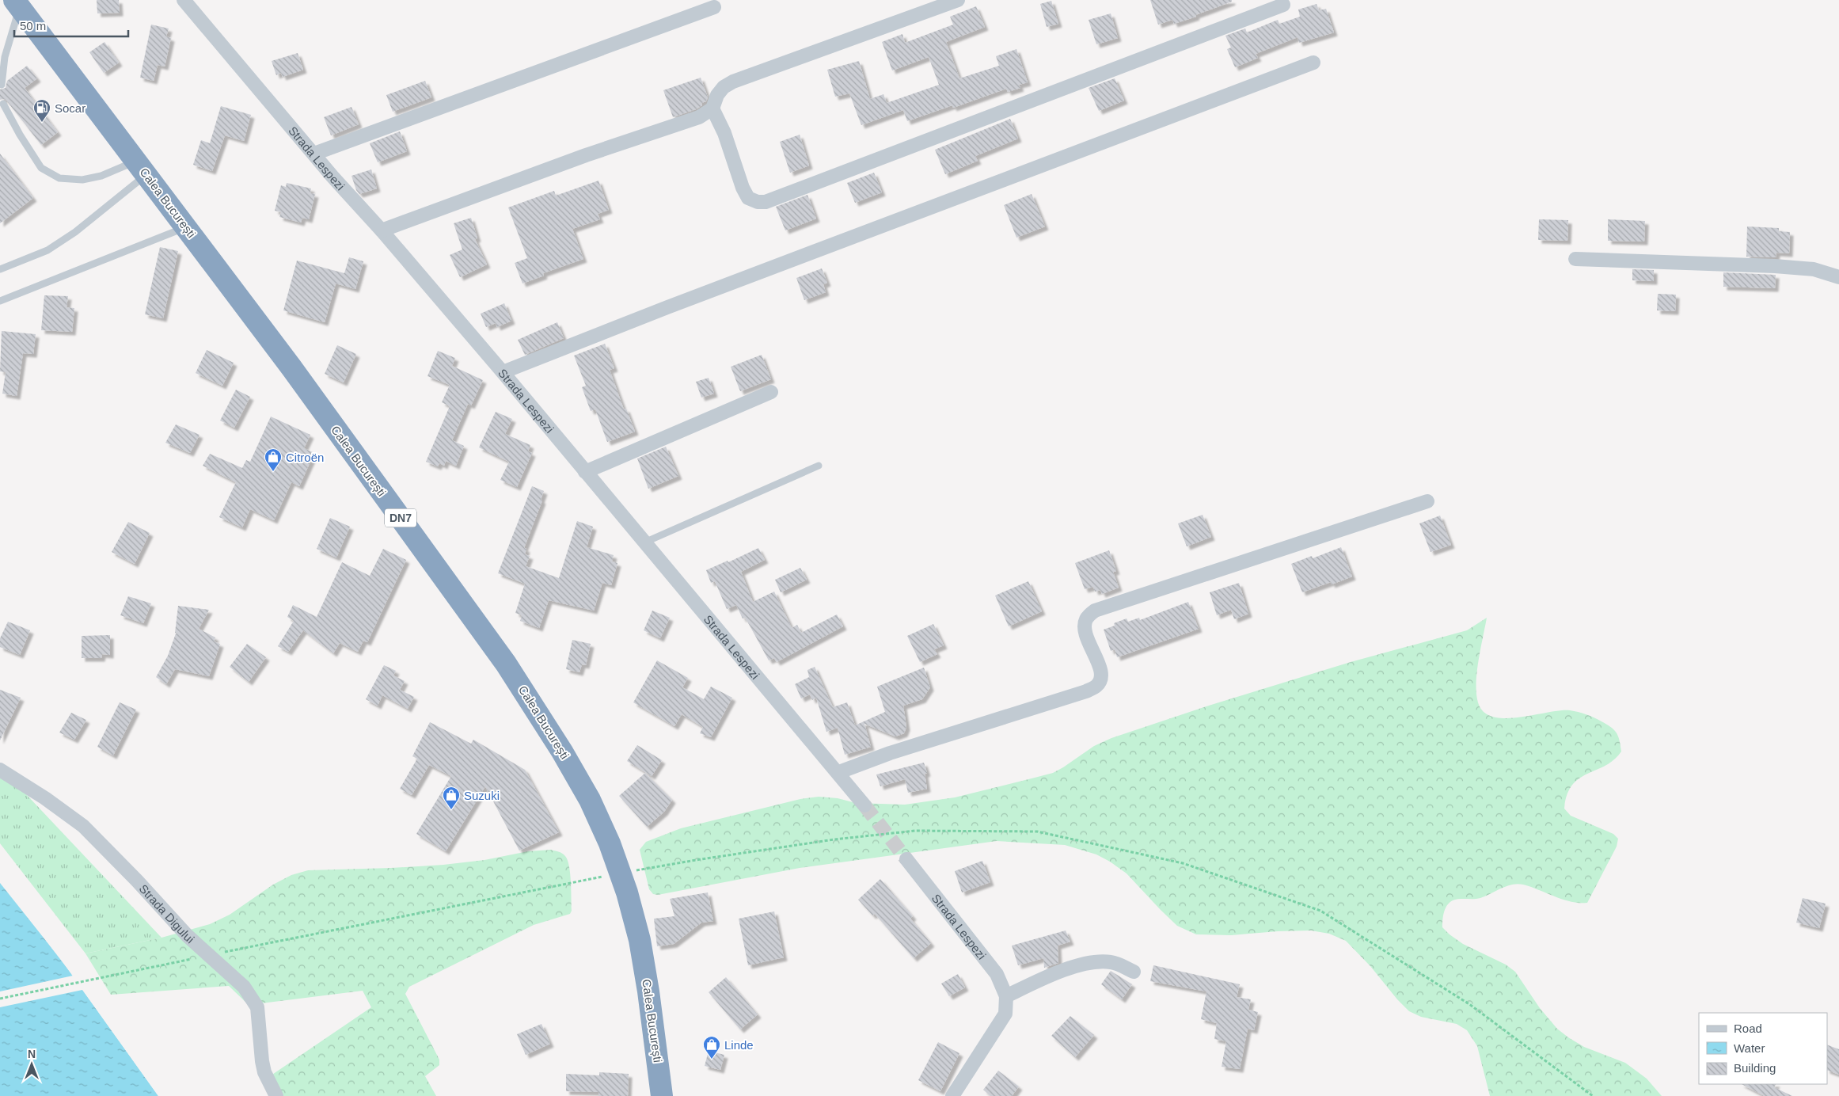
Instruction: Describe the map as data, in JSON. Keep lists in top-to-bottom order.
{
  "streets": {
    "highway": ["Calea București", "DN7"],
    "street": ["Strada Lespezi", "Strada Digului"]
  },
  "places": {
    "fuel station": ["Socar"],
    "shop": ["Citroën", "Suzuki", "Linde"]
  },
  "legend": ["Road", "Water", "Building"],
  "scale_bar": "50 m",
  "north": "top"
}
